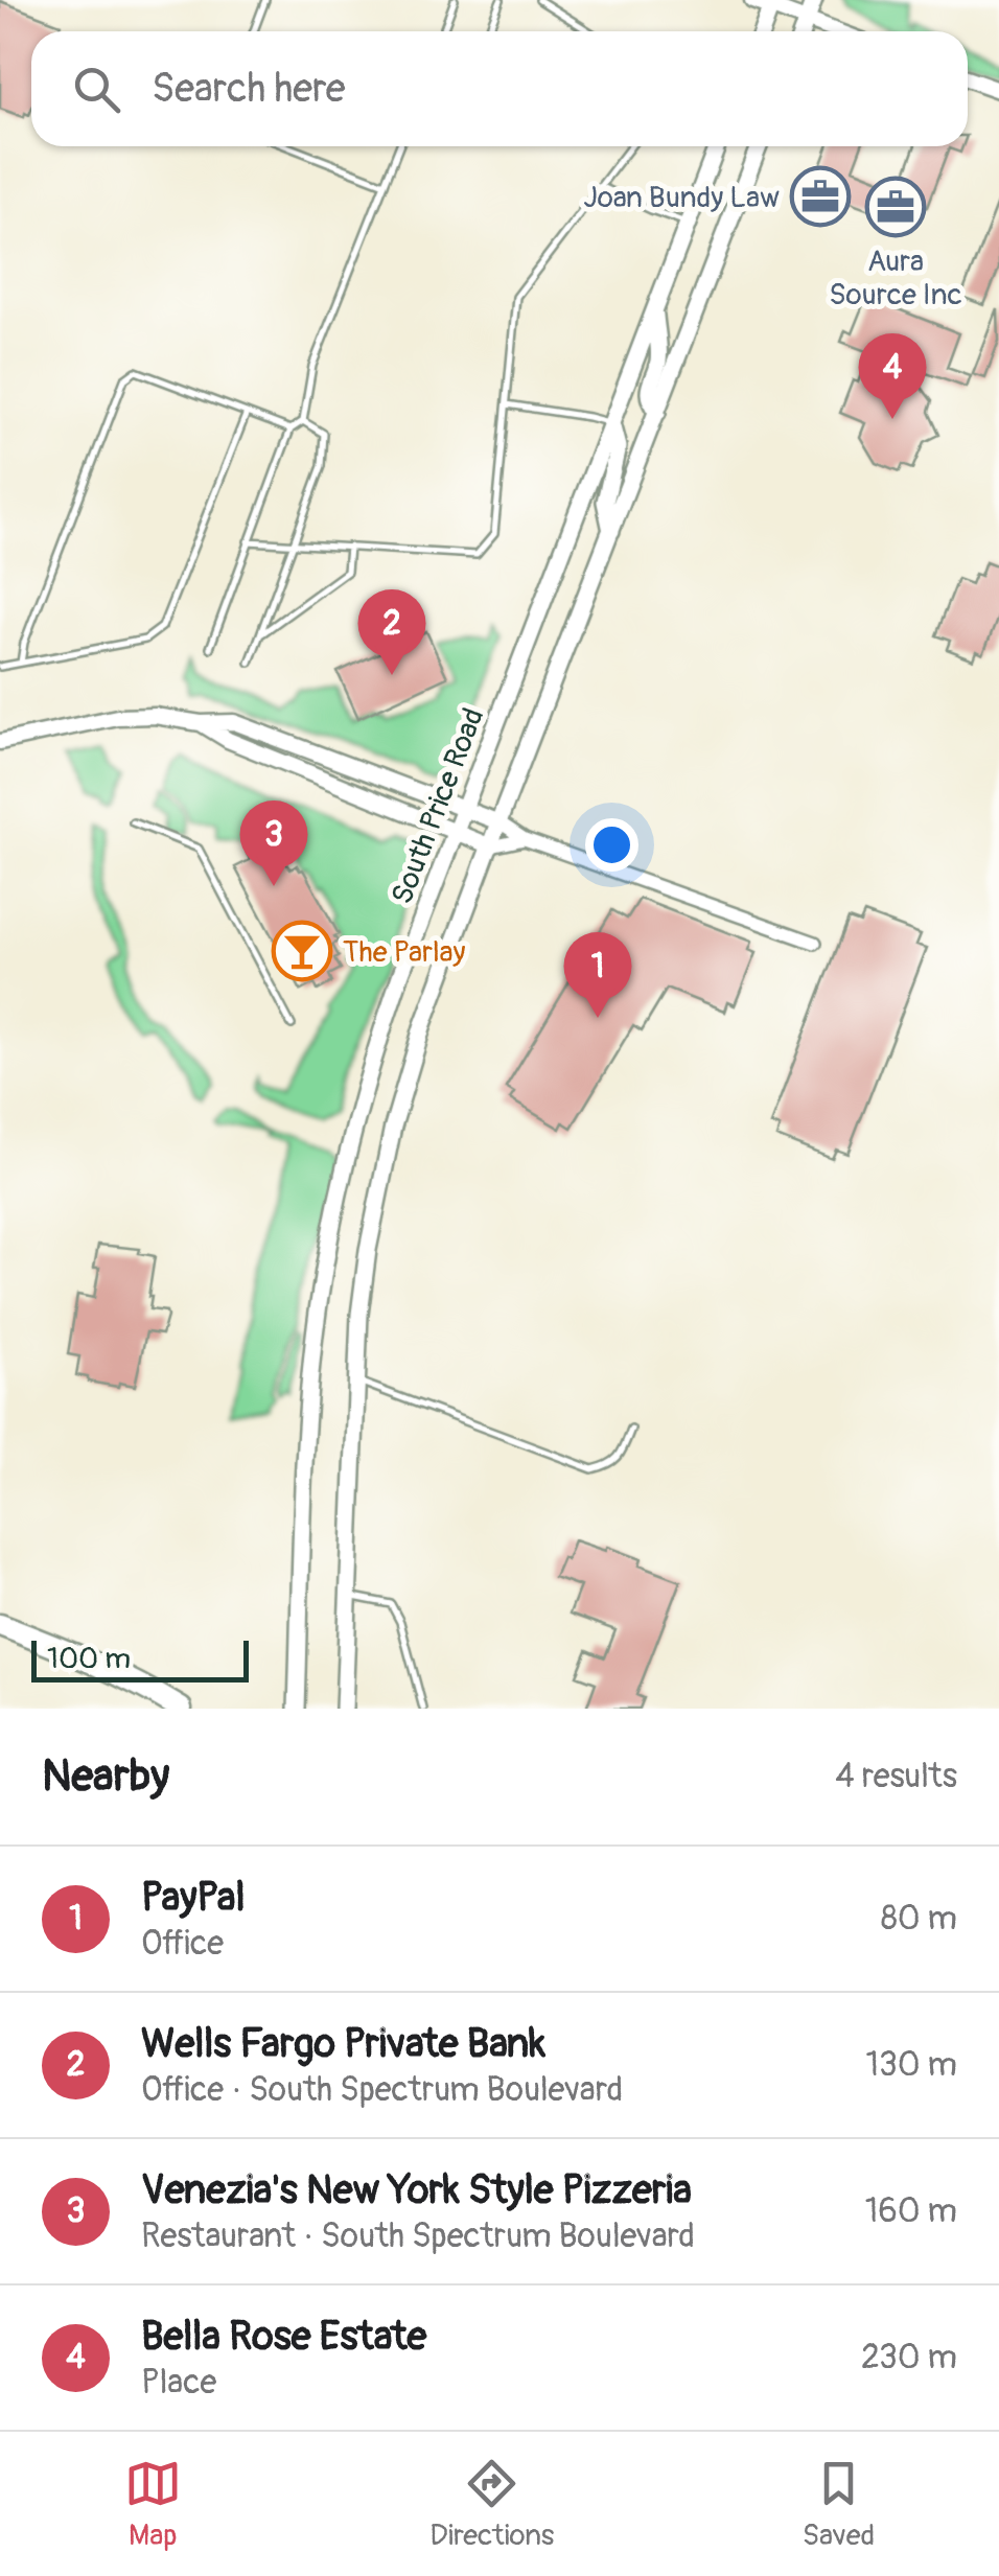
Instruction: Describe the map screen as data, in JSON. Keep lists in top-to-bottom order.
{
  "streets": {
    "main road": ["South Price Road"]
  },
  "places": {
    "office": ["Joan Bundy Law", "Aura Source Inc"],
    "bar": ["The Parlay"]
  },
  "scale_bar": "100 m",
  "page": {
    "search": "Search here",
    "pins": [
      "4",
      "2",
      "3",
      "1"
    ],
    "scale": "100 m",
    "heading": ["Nearby", "4 results"],
    "list": [
      {
        "mark": "1",
        "name": "PayPal",
        "note": "Office",
        "value": "80 m"
      },
      {
        "mark": "2",
        "name": "Wells Fargo Private Bank",
        "note": "Office · South Spectrum Boulevard",
        "value": "130 m"
      },
      {
        "mark": "3",
        "name": "Venezia's New York Style Pizzeria",
        "note": "Restaurant · South Spectrum Boulevard",
        "value": "160 m"
      },
      {
        "mark": "4",
        "name": "Bella Rose Estate",
        "note": "Place",
        "value": "230 m"
      }
    ],
    "nav": ["Map", "Directions", "Saved"]
  }
}
